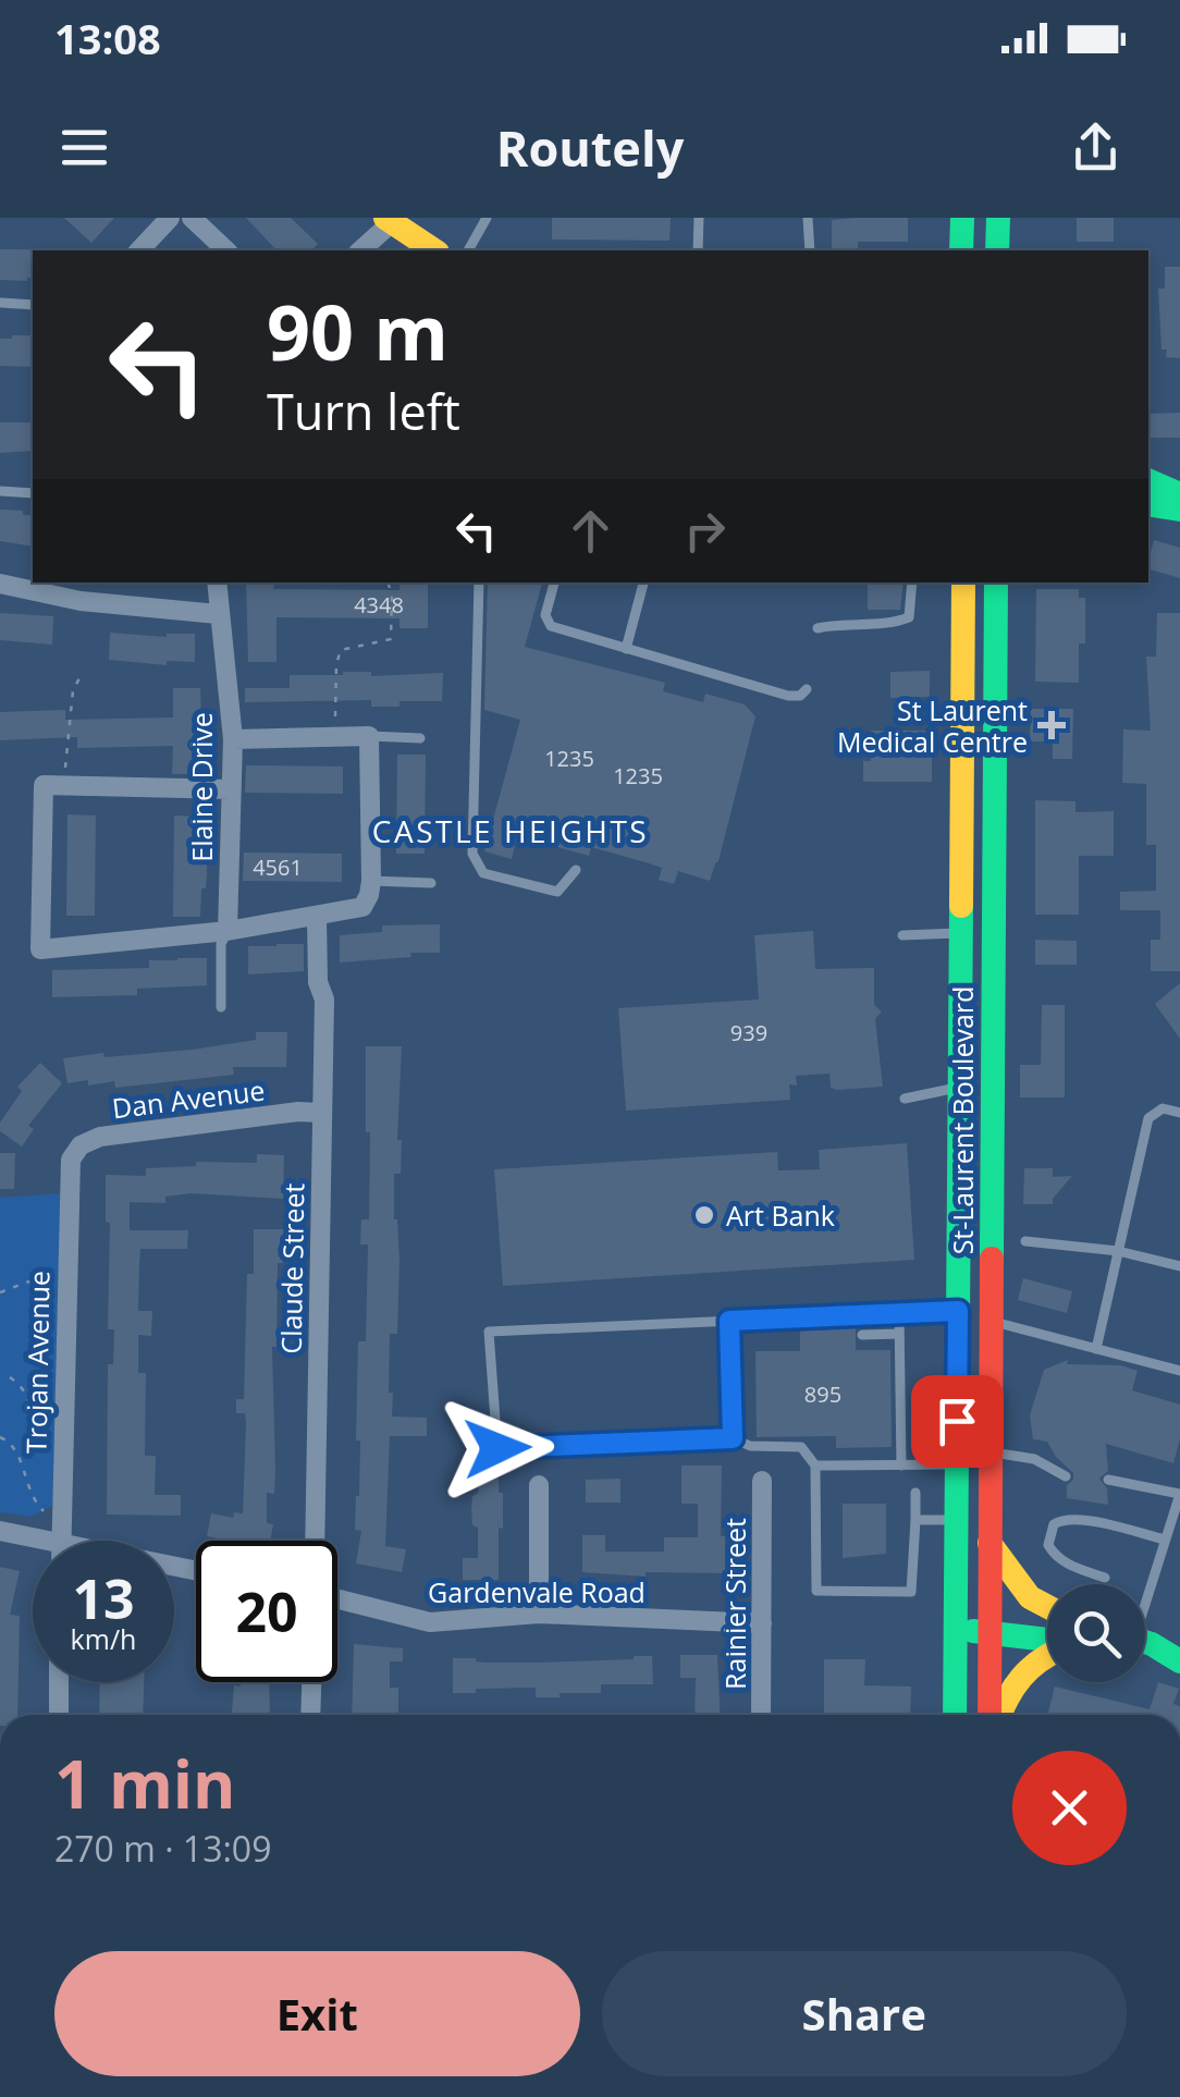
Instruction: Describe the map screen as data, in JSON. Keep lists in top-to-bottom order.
{
  "streets": {
    "main road": ["St-Laurent Boulevard"],
    "street": [
      "Elaine Drive",
      "Dan Avenue",
      "Claude Street",
      "Trojan Avenue",
      "Gardenvale Road",
      "Rainier Street"
    ]
  },
  "crossings": [
    ["Dan Avenue", "Claude Street"],
    ["Dan Avenue", "Trojan Avenue"],
    ["Gardenvale Road", "Rainier Street"]
  ],
  "districts": ["CASTLE HEIGHTS"],
  "places": {
    "health": ["St Laurent Medical Centre"],
    "other": ["Art Bank"]
  },
  "house_numbers": [
    "4348",
    "1235",
    "1235",
    "4561",
    "939",
    "895"
  ],
  "page": {
    "status": "13:08",
    "header": "Routely",
    "turn": ["90 m", "Turn left"],
    "speed": "13 km/h",
    "limit": "20",
    "heading": ["1 min", "270 m · 13:09"],
    "buttons": ["Exit", "Share"]
  }
}
